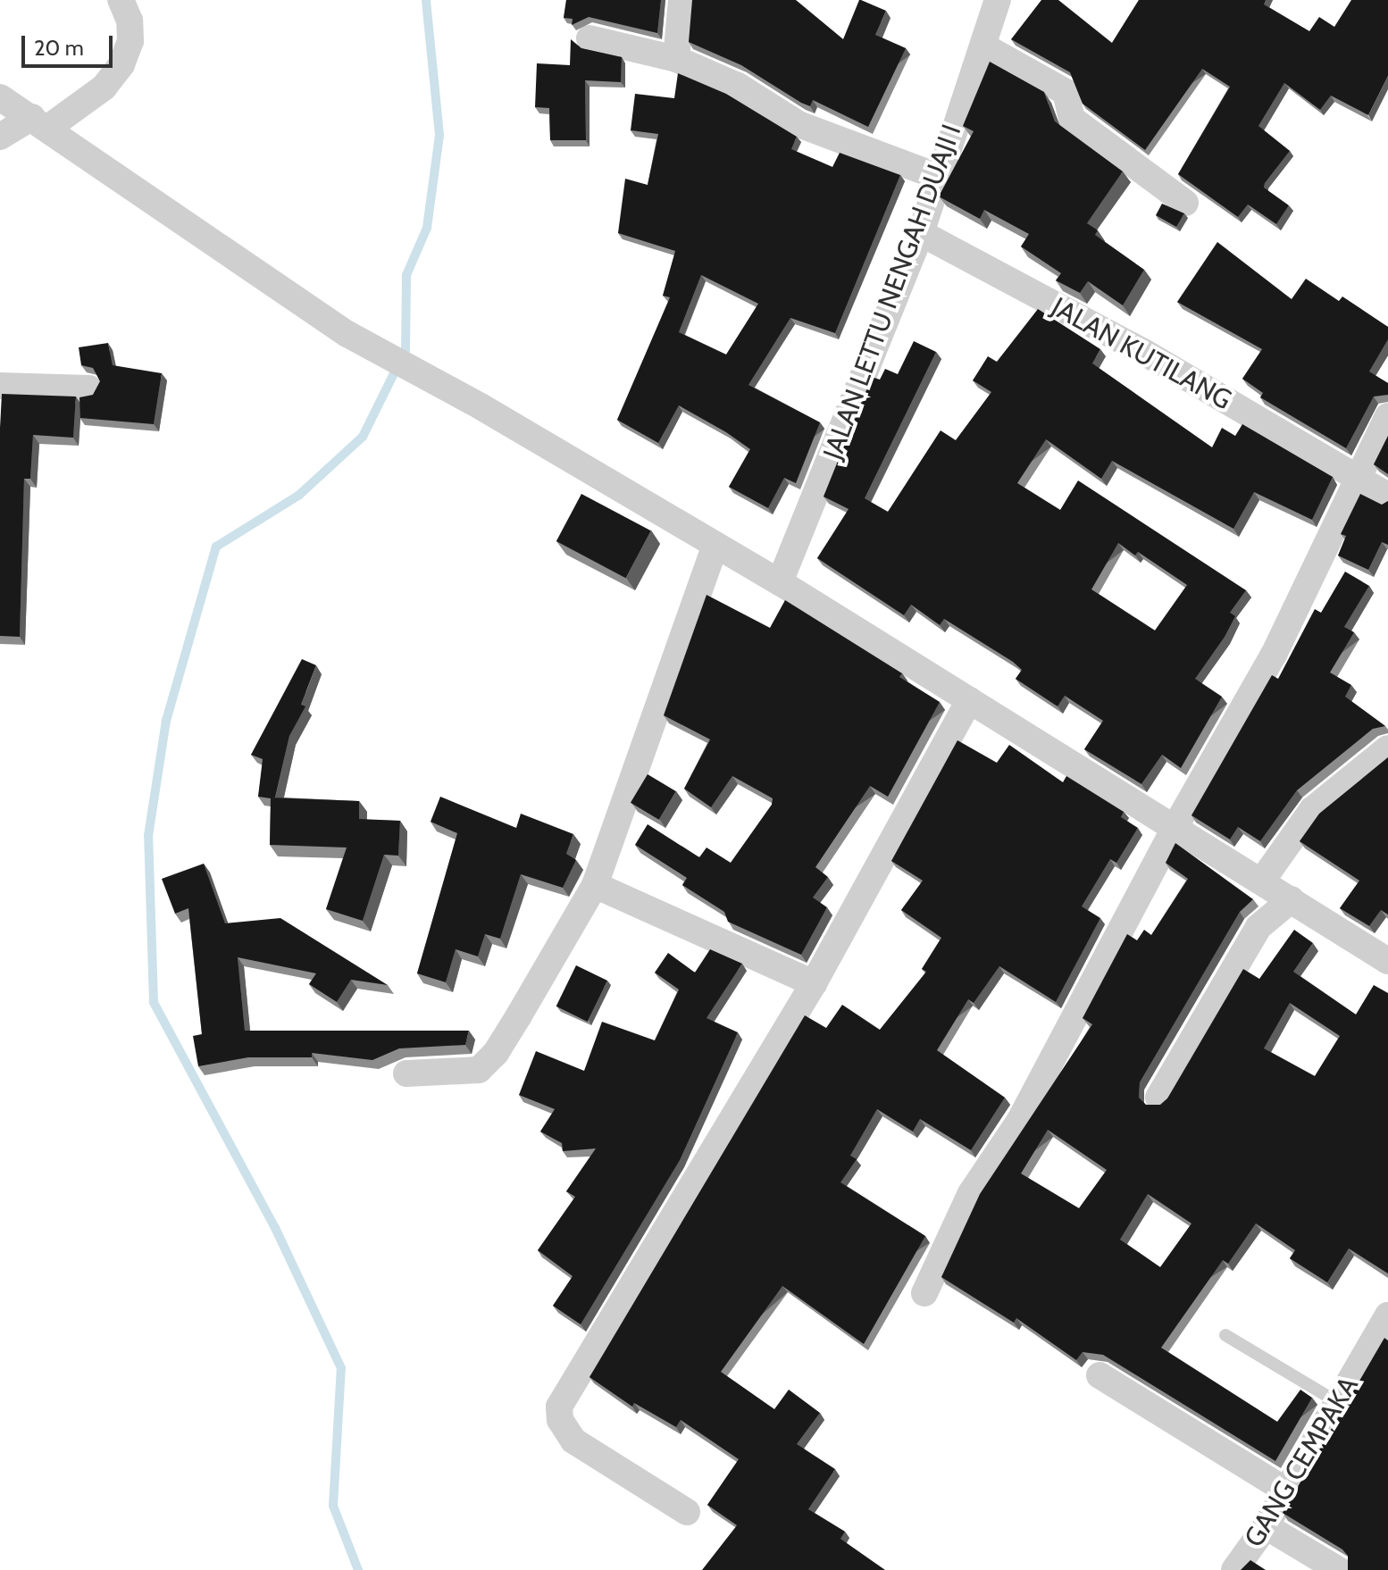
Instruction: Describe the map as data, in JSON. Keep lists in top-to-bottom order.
{
  "streets": {
    "street": ["JALAN LETTU NENGAH DUAJI I", "JALAN KUTILANG", "GANG CEMPAKA"]
  },
  "crossings": [
    ["JALAN LETTU NENGAH DUAJI I", "JALAN KUTILANG"]
  ],
  "scale_bar": "20 m"
}
